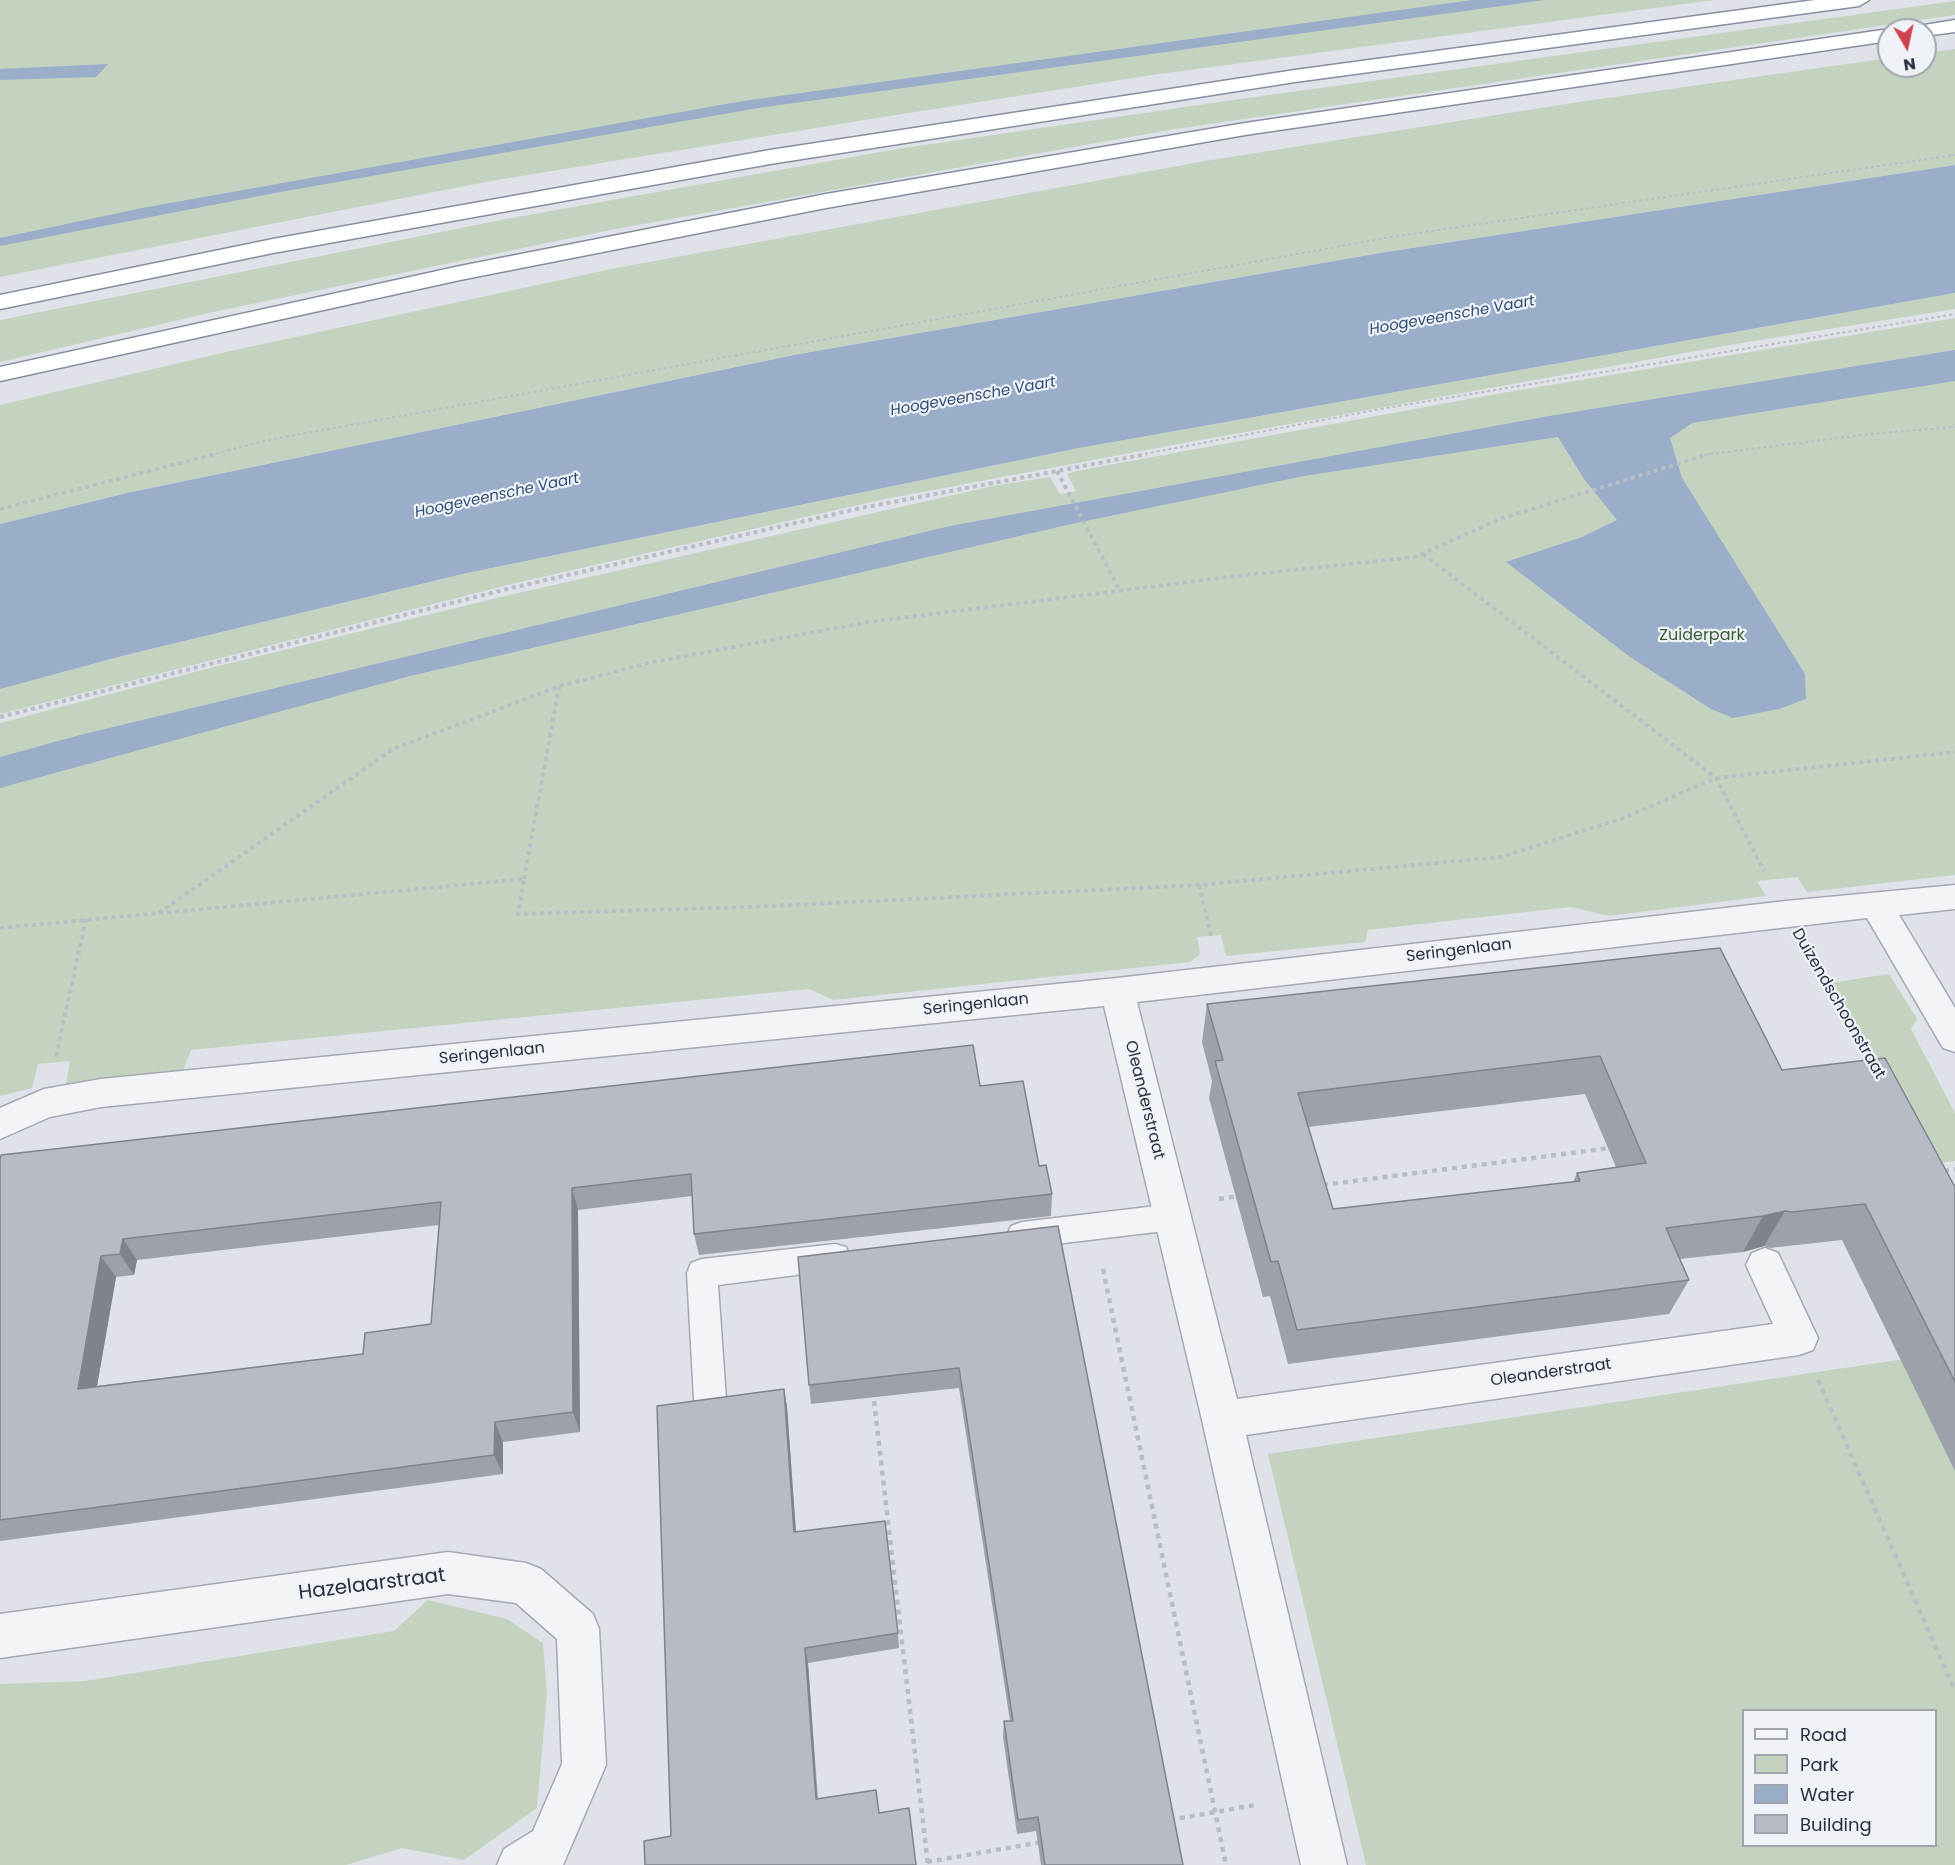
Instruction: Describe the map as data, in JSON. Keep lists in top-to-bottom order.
{
  "streets": {
    "street": ["Seringenlaan", "Oleanderstraat", "Hazelaarstraat"],
    "path": ["Duizendschoonstraat"]
  },
  "crossings": [
    ["Seringenlaan", "Duizendschoonstraat"],
    ["Seringenlaan", "Oleanderstraat"]
  ],
  "water": ["Hoogeveensche Vaart"],
  "parks": ["Zuiderpark"],
  "legend": [
    "Road",
    "Park",
    "Water",
    "Building"
  ],
  "north": "bottom"
}
